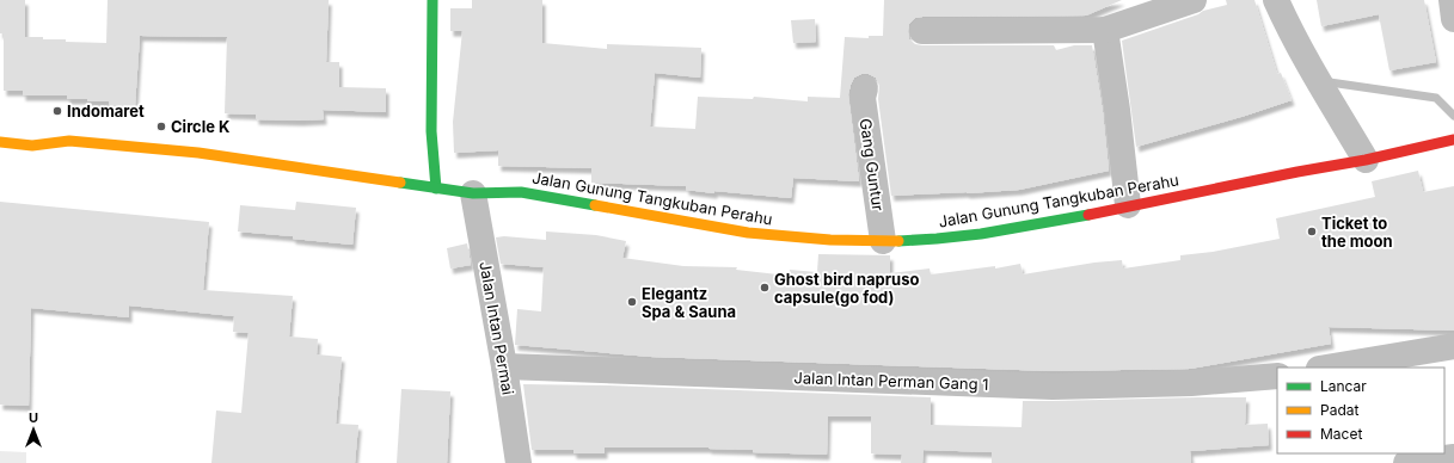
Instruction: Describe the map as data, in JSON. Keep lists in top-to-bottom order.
{
  "streets": {
    "main road": ["Jalan Gunung Tangkuban Perahu"],
    "street": ["Gang Guntur", "Jalan Intan Permai", "Jalan Intan Perman Gang 1"]
  },
  "crossings": [
    ["Gang Guntur", "Jalan Gunung Tangkuban Perahu"],
    ["Jalan Gunung Tangkuban Perahu", "Jalan Intan Permai"],
    ["Jalan Intan Permai", "Jalan Intan Perman Gang 1"]
  ],
  "places": [
    "Indomaret",
    "Circle K",
    "Ticket to the moon",
    "Ghost bird napruso capsule(go fod)",
    "Elegantz Spa & Sauna"
  ],
  "legend": ["Lancar", "Padat", "Macet"],
  "north": "top"
}
